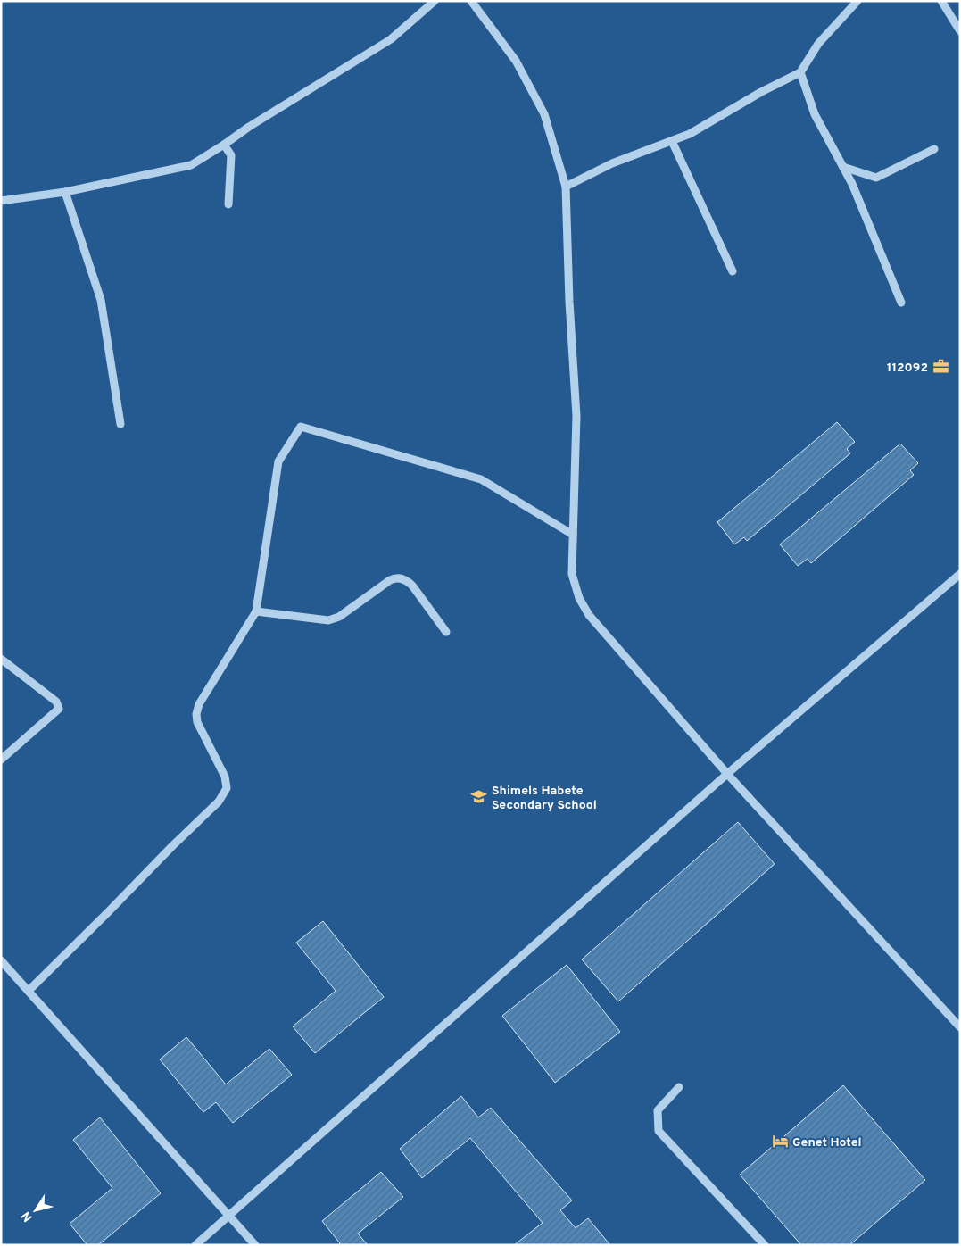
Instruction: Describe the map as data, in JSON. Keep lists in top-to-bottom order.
{
  "places": {
    "office": ["112092"],
    "school or university": ["Shimels Habete Secondary School"],
    "hotel": ["Genet Hotel"]
  },
  "north": "bottom left"
}
